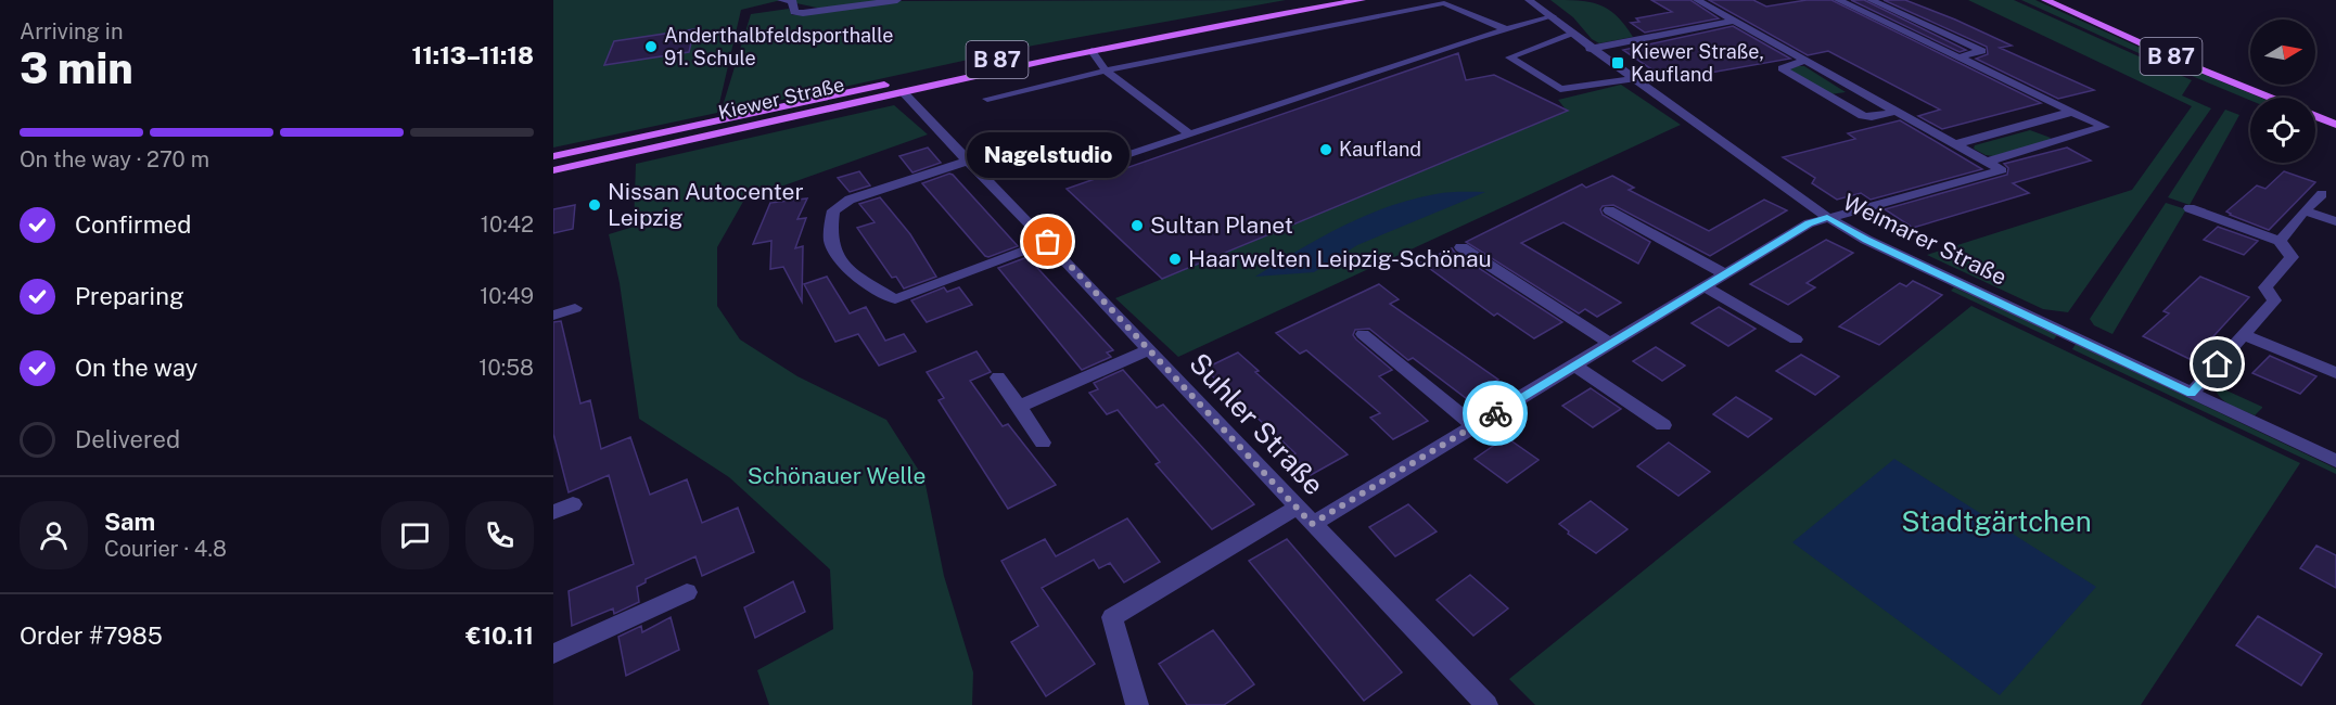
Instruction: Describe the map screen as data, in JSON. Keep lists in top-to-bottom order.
{
  "streets": {
    "main road": ["B 87", "Kiewer Straße"],
    "street": ["Weimarer Straße", "Suhler Straße"]
  },
  "crossings": [
    ["Kiewer Straße", "Suhler Straße"]
  ],
  "parks": ["Schönauer Welle", "Stadtgärtchen"],
  "places": {
    "other": [
      "Anderthalbfeldsporthalle 91. Schule",
      "Kaufland",
      "Nissan Autocenter Leipzig",
      "Sultan Planet",
      "Nagelstudio",
      "Haarwelten Leipzig-Schönau"
    ],
    "transit": ["Kiewer Straße, Kaufland"]
  },
  "north": "right",
  "page": {
    "heading": ["3 min", "Arriving in", "11:13–11:18"],
    "panel": [
      "Sam",
      "Courier · 4.8",
      "Order #7985",
      "€10.11"
    ],
    "bar": "On the way · 270 m",
    "bubble": "Nagelstudio",
    "list": [
      ["Confirmed", "10:42"],
      ["Preparing", "10:49"],
      ["On the way", "10:58"],
      "Delivered"
    ]
  }
}
